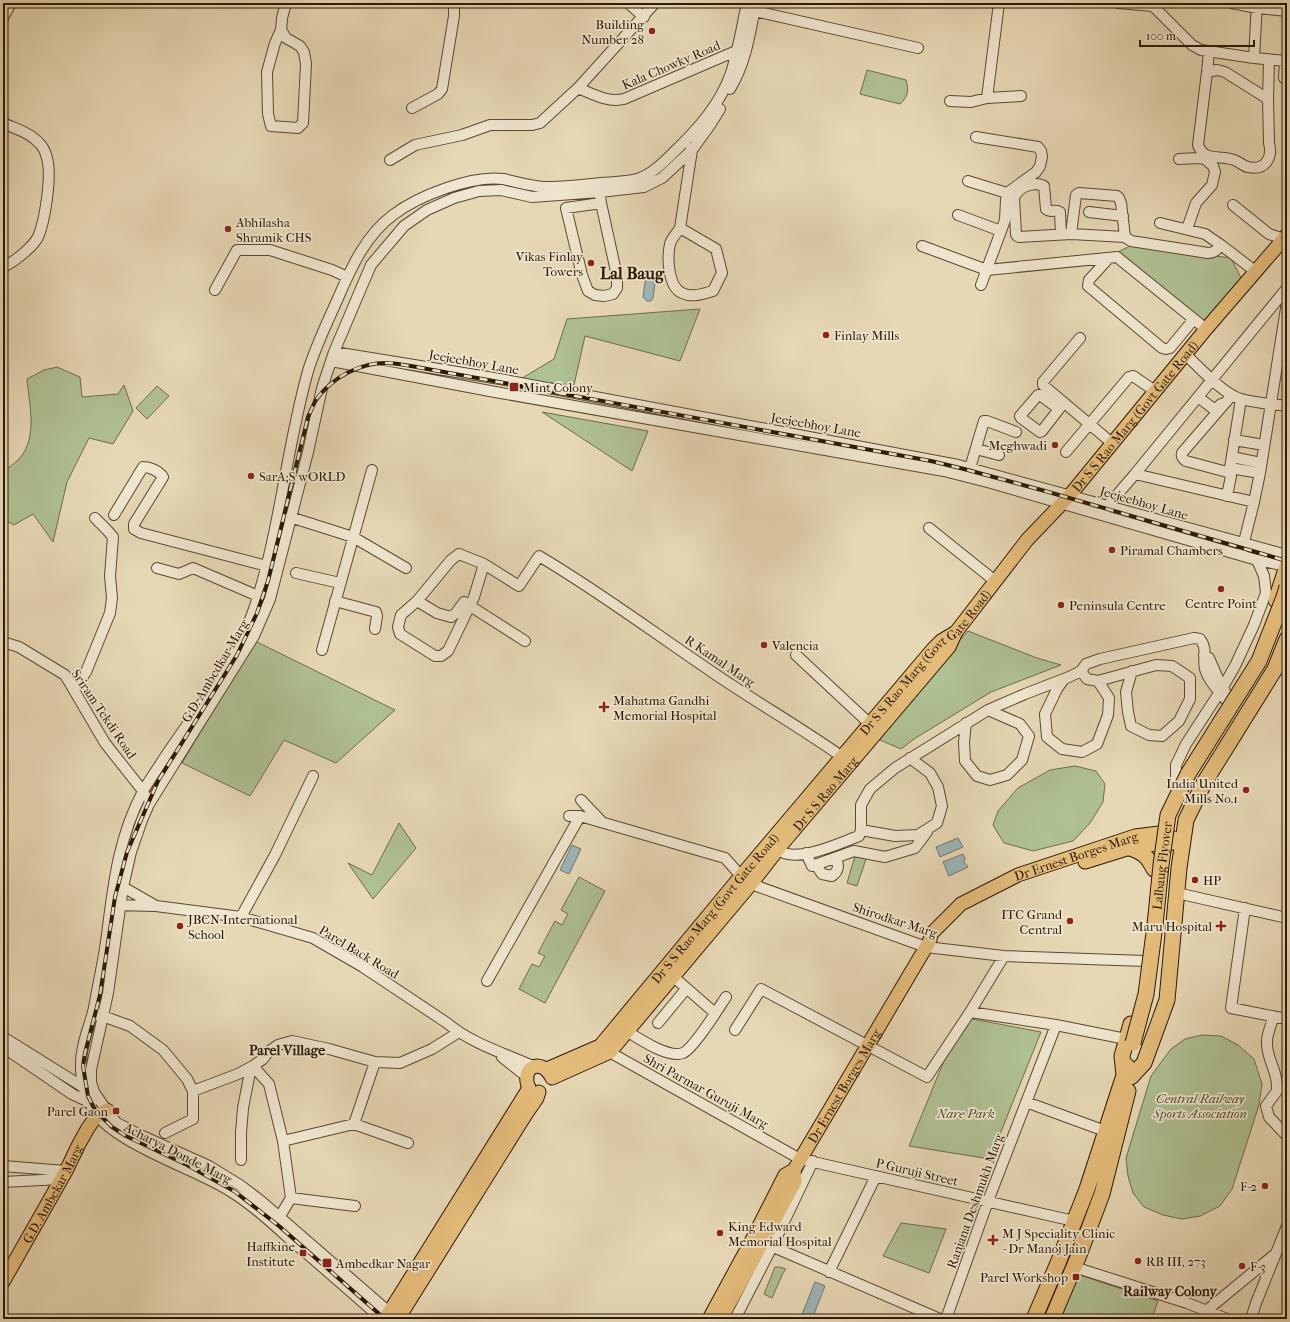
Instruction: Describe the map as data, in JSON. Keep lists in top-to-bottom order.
{
  "streets": {
    "highway": ["Lalbaug Flyover"],
    "main road": [
      "Dr S S Rao Marg (Govt Gate Road)",
      "Dr S S Rao Marg",
      "Dr Ernest Borges Marg",
      "G.D. Ambekar Marg"
    ],
    "street": [
      "Kala Chowky Road",
      "Jeejeebhoy Lane",
      "R Kamal Marg",
      "G.D. Ambedkar Marg",
      "Sriram Tekdi Road",
      "Shirodkar Marg",
      "Parel Back Road",
      "Shri Parmar Guruji Marg",
      "Acharya Donde Marg",
      "P Guruji Street",
      "Ranjana Deshmukh Marg"
    ]
  },
  "crossings": [
    ["Jeejeebhoy Lane", "Dr S S Rao Marg (Govt Gate Road)"],
    ["Jeejeebhoy Lane", "G.D. Ambedkar Marg"],
    ["Dr S S Rao Marg (Govt Gate Road)", "R Kamal Marg"],
    ["Dr S S Rao Marg (Govt Gate Road)", "Dr S S Rao Marg"],
    ["Dr S S Rao Marg (Govt Gate Road)", "Shirodkar Marg"],
    ["Dr S S Rao Marg (Govt Gate Road)", "Parel Back Road"],
    ["Dr S S Rao Marg (Govt Gate Road)", "Shri Parmar Guruji Marg"],
    ["R Kamal Marg", "Dr S S Rao Marg"],
    ["G.D. Ambedkar Marg", "Sriram Tekdi Road"],
    ["G.D. Ambedkar Marg", "Parel Back Road"],
    ["Dr S S Rao Marg", "Shirodkar Marg"],
    ["Dr Ernest Borges Marg", "Shirodkar Marg"],
    ["Dr Ernest Borges Marg", "Shri Parmar Guruji Marg"],
    ["Dr Ernest Borges Marg", "P Guruji Street"],
    ["Shri Parmar Guruji Marg", "P Guruji Street"],
    ["Acharya Donde Marg", "G.D. Ambekar Marg"],
    ["P Guruji Street", "Ranjana Deshmukh Marg"]
  ],
  "districts": ["Lal Baug", "Parel Village", "Railway Colony"],
  "parks": ["Central Railway Sports Association", "Nare Park"],
  "places": {
    "other": [
      "Building Number 28",
      "Abhilasha Shramik CHS",
      "Vikas Finlay Towers",
      "Finlay Mills",
      "Meghwadi",
      "SarA;S wORLD",
      "Piramal Chambers",
      "Centre Point",
      "Peninsula Centre",
      "Valencia",
      "India United Mills No.1",
      "HP",
      "ITC Grand Central",
      "JBCN International School",
      "F-2",
      "King Edward Memorial Hospital",
      "RB III, 273",
      "F-3"
    ],
    "transit": [
      "Mint Colony",
      "Parel Gaon",
      "Haffkine Institute",
      "Ambedkar Nagar",
      "Parel Workshop"
    ],
    "health": ["Mahatma Gandhi Memorial Hospital", "Maru Hospital", "M J Speciality Clinic - Dr Manoj Jain"]
  },
  "scale_bar": "100 m"
}
